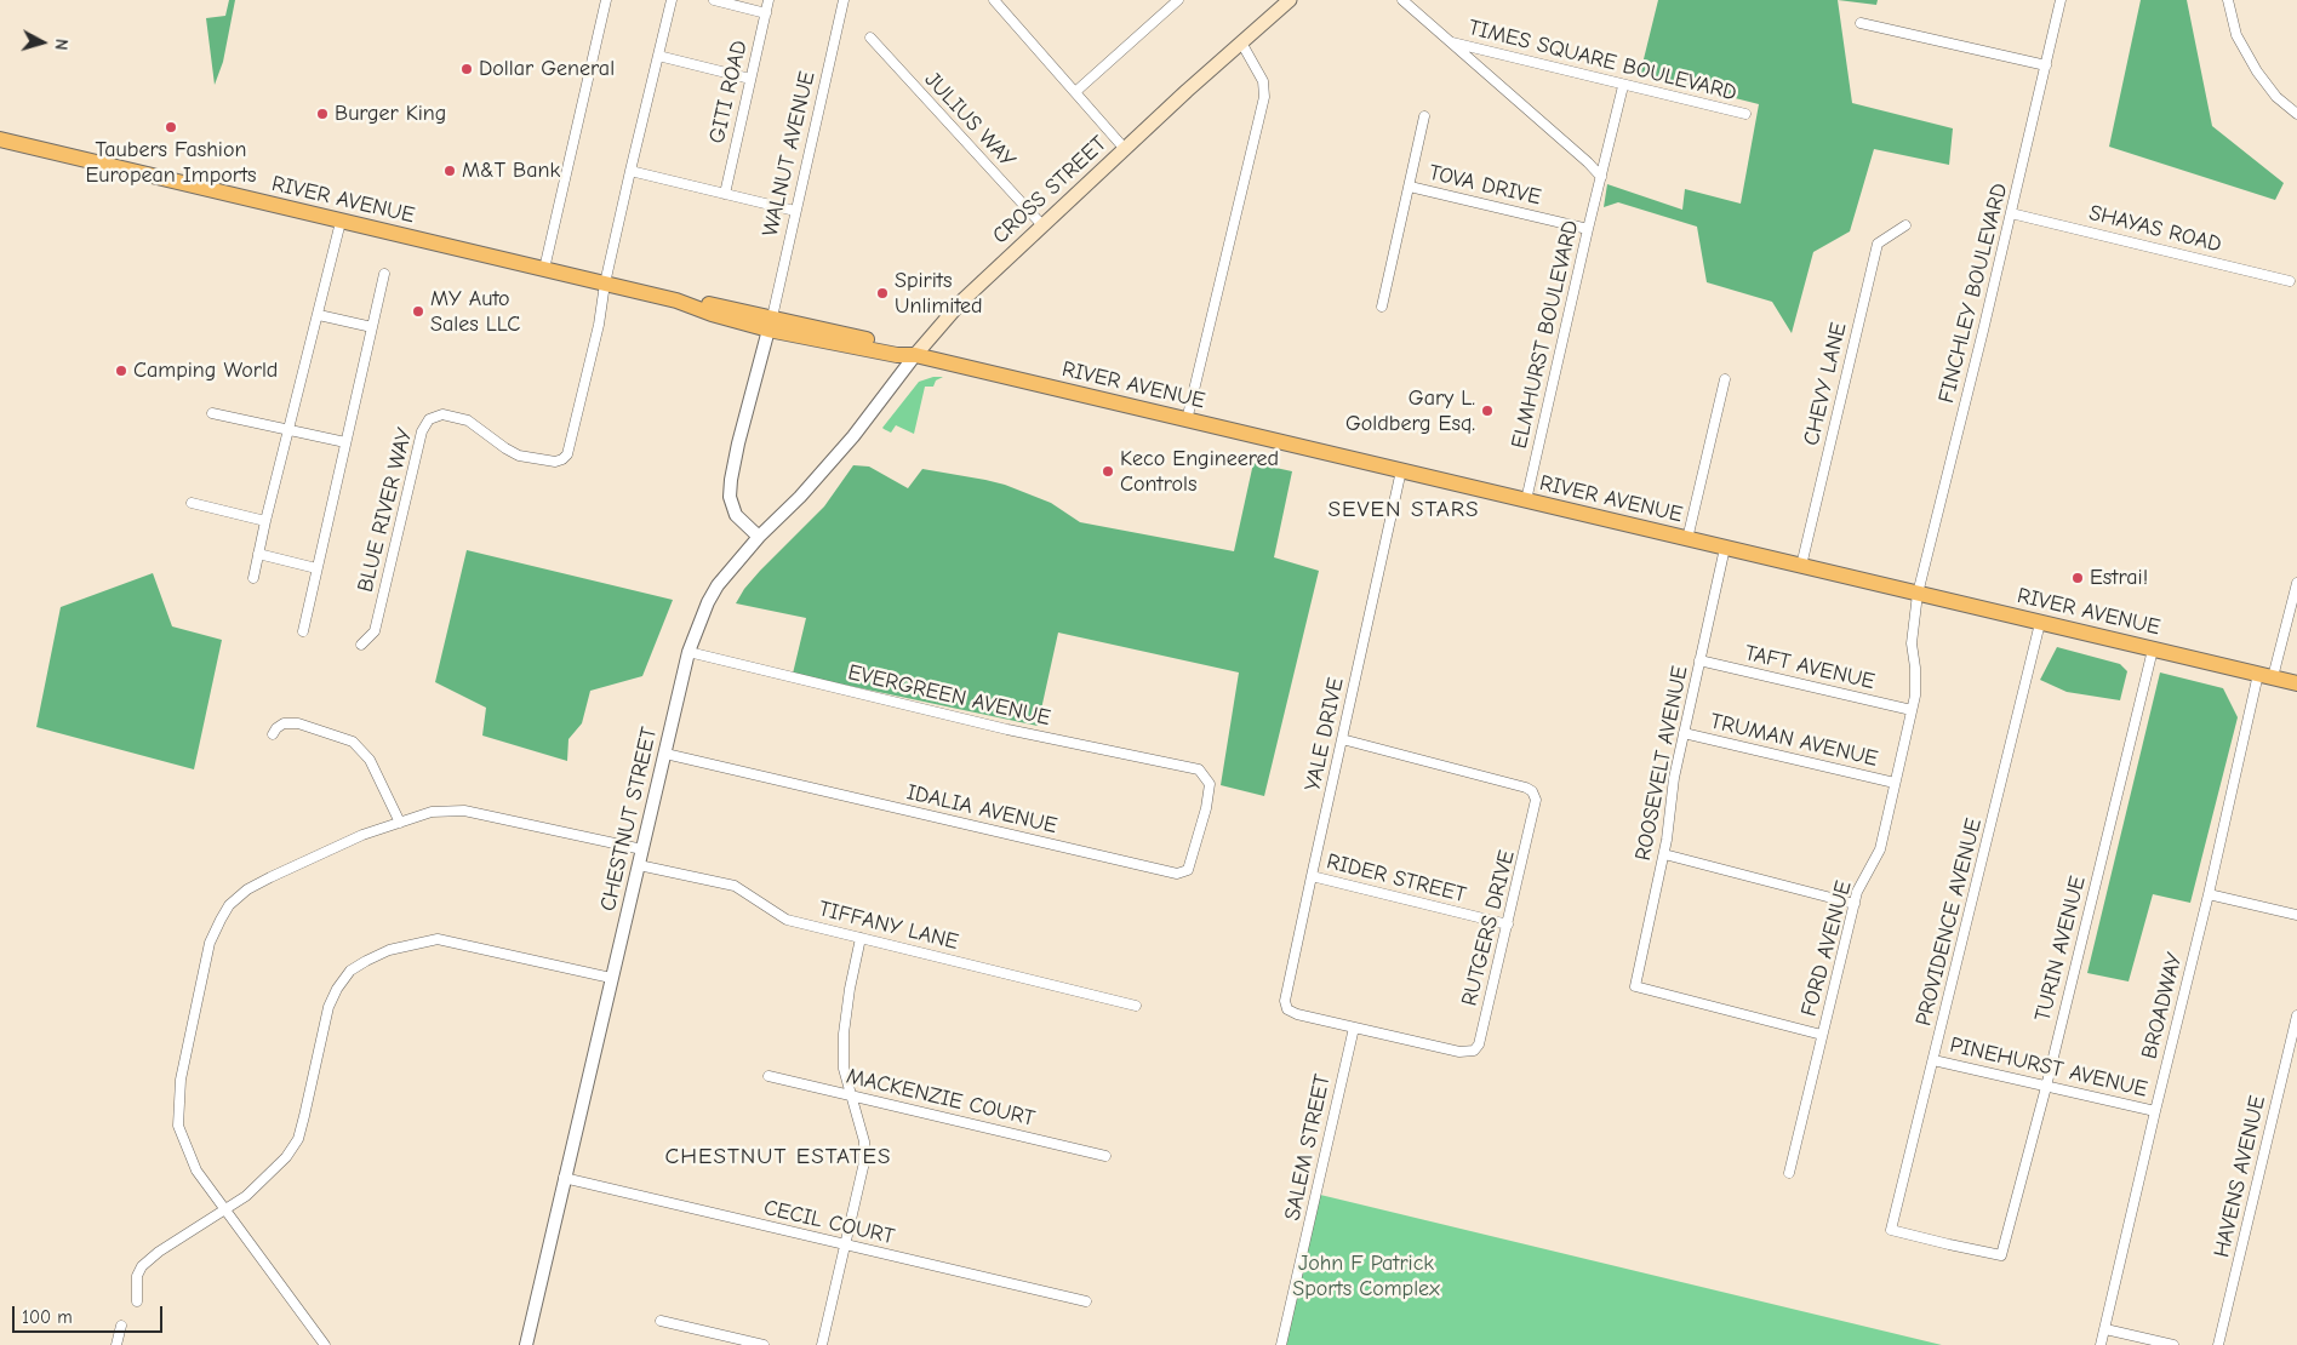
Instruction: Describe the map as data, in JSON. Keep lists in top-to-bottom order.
{
  "streets": {
    "highway": ["RIVER AVENUE"],
    "main road": ["CROSS STREET"],
    "street": [
      "TIMES SQUARE BOULEVARD",
      "GITI ROAD",
      "JULIUS WAY",
      "WALNUT AVENUE",
      "TOVA DRIVE",
      "SHAYAS ROAD",
      "FINCHLEY BOULEVARD",
      "ELMHURST BOULEVARD",
      "CHEVY LANE",
      "BLUE RIVER WAY",
      "TAFT AVENUE",
      "EVERGREEN AVENUE",
      "YALE DRIVE",
      "TRUMAN AVENUE",
      "ROOSEVELT AVENUE",
      "IDALIA AVENUE",
      "CHESTNUT STREET",
      "RIDER STREET",
      "PROVIDENCE AVENUE",
      "TIFFANY LANE",
      "RUTGERS DRIVE",
      "FORD AVENUE",
      "TURIN AVENUE",
      "BROADWAY",
      "PINEHURST AVENUE",
      "MACKENZIE COURT",
      "SALEM STREET",
      "HAVENS AVENUE",
      "CECIL COURT"
    ]
  },
  "crossings": [
    ["TIMES SQUARE BOULEVARD", "ELMHURST BOULEVARD"],
    ["JULIUS WAY", "CROSS STREET"],
    ["WALNUT AVENUE", "RIVER AVENUE"],
    ["TOVA DRIVE", "ELMHURST BOULEVARD"],
    ["CROSS STREET", "RIVER AVENUE"],
    ["CROSS STREET", "CHESTNUT STREET"],
    ["RIVER AVENUE", "FINCHLEY BOULEVARD"],
    ["RIVER AVENUE", "ELMHURST BOULEVARD"],
    ["RIVER AVENUE", "CHEVY LANE"],
    ["RIVER AVENUE", "BLUE RIVER WAY"],
    ["RIVER AVENUE", "YALE DRIVE"],
    ["RIVER AVENUE", "ROOSEVELT AVENUE"],
    ["RIVER AVENUE", "PROVIDENCE AVENUE"],
    ["RIVER AVENUE", "FORD AVENUE"],
    ["RIVER AVENUE", "TURIN AVENUE"],
    ["RIVER AVENUE", "BROADWAY"],
    ["SHAYAS ROAD", "FINCHLEY BOULEVARD"],
    ["FINCHLEY BOULEVARD", "FORD AVENUE"],
    ["TAFT AVENUE", "ROOSEVELT AVENUE"],
    ["TAFT AVENUE", "FORD AVENUE"],
    ["EVERGREEN AVENUE", "IDALIA AVENUE"],
    ["EVERGREEN AVENUE", "CHESTNUT STREET"],
    ["YALE DRIVE", "RIDER STREET"],
    ["YALE DRIVE", "RUTGERS DRIVE"],
    ["YALE DRIVE", "SALEM STREET"],
    ["TRUMAN AVENUE", "ROOSEVELT AVENUE"],
    ["TRUMAN AVENUE", "FORD AVENUE"],
    ["ROOSEVELT AVENUE", "FORD AVENUE"],
    ["IDALIA AVENUE", "CHESTNUT STREET"],
    ["CHESTNUT STREET", "TIFFANY LANE"],
    ["CHESTNUT STREET", "CECIL COURT"],
    ["RIDER STREET", "RUTGERS DRIVE"],
    ["PROVIDENCE AVENUE", "TURIN AVENUE"],
    ["PROVIDENCE AVENUE", "PINEHURST AVENUE"],
    ["RUTGERS DRIVE", "SALEM STREET"],
    ["TURIN AVENUE", "PINEHURST AVENUE"],
    ["BROADWAY", "PINEHURST AVENUE"]
  ],
  "districts": ["SEVEN STARS", "CHESTNUT ESTATES"],
  "parks": ["John F Patrick Sports Complex"],
  "places": [
    "Dollar General",
    "Burger King",
    "Taubers Fashion European Imports",
    "M&T Bank",
    "Spirits Unlimited",
    "MY Auto Sales LLC",
    "Camping World",
    "Gary L. Goldberg Esq.",
    "Keco Engineered Controls",
    "Estrai!"
  ],
  "scale_bar": "100 m",
  "north": "right"
}
